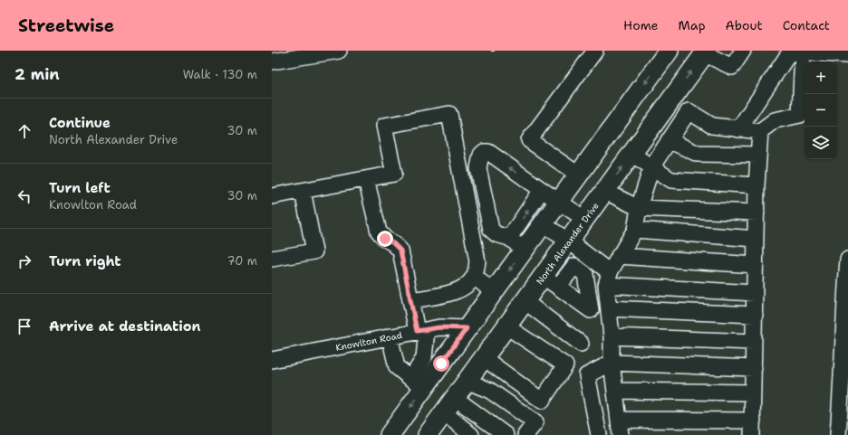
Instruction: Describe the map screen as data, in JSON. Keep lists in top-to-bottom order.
{
  "streets": {
    "main road": ["North Alexander Drive"],
    "street": ["Knowlton Road"]
  },
  "page": {
    "header": "Streetwise",
    "nav": [
      "Home",
      "Map",
      "About",
      "Contact"
    ],
    "heading": ["2 min", "Walk · 130 m"],
    "map_buttons": ["+", "−"],
    "list": [
      ["Continue", "North Alexander Drive", "30 m"],
      ["Turn left", "Knowlton Road", "30 m"],
      ["Turn right", "70 m"],
      "Arrive at destination"
    ]
  }
}
